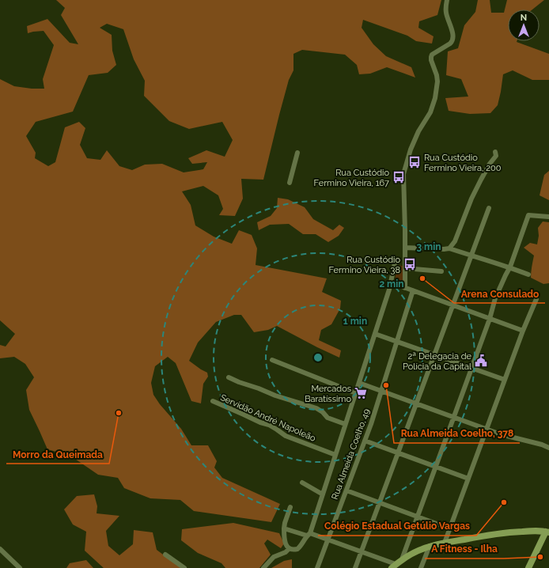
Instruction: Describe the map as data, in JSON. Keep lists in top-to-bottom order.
{
  "streets": {
    "street": ["Servidão André Napoleão", "Rua Almeida Coelho, 49"]
  },
  "places": {
    "bus stop": ["Rua Custódio Fermino Vieira, 200", "Rua Custódio Fermino Vieira, 167", "Rua Custódio Fermino Vieira, 38"],
    "other": [
      "Arena Consulado",
      "Rua Almeida Coelho, 378",
      "Morro da Queimada",
      "Colégio Estadual Getúlio Vargas",
      "A Fitness - Ilha"
    ],
    "public building": ["2ª Delegacia de Polícia da Capital"],
    "supermarket": ["Mercados Baratíssimo"]
  },
  "north": "top",
  "rings": ["3 min", "2 min", "1 min"]
}
